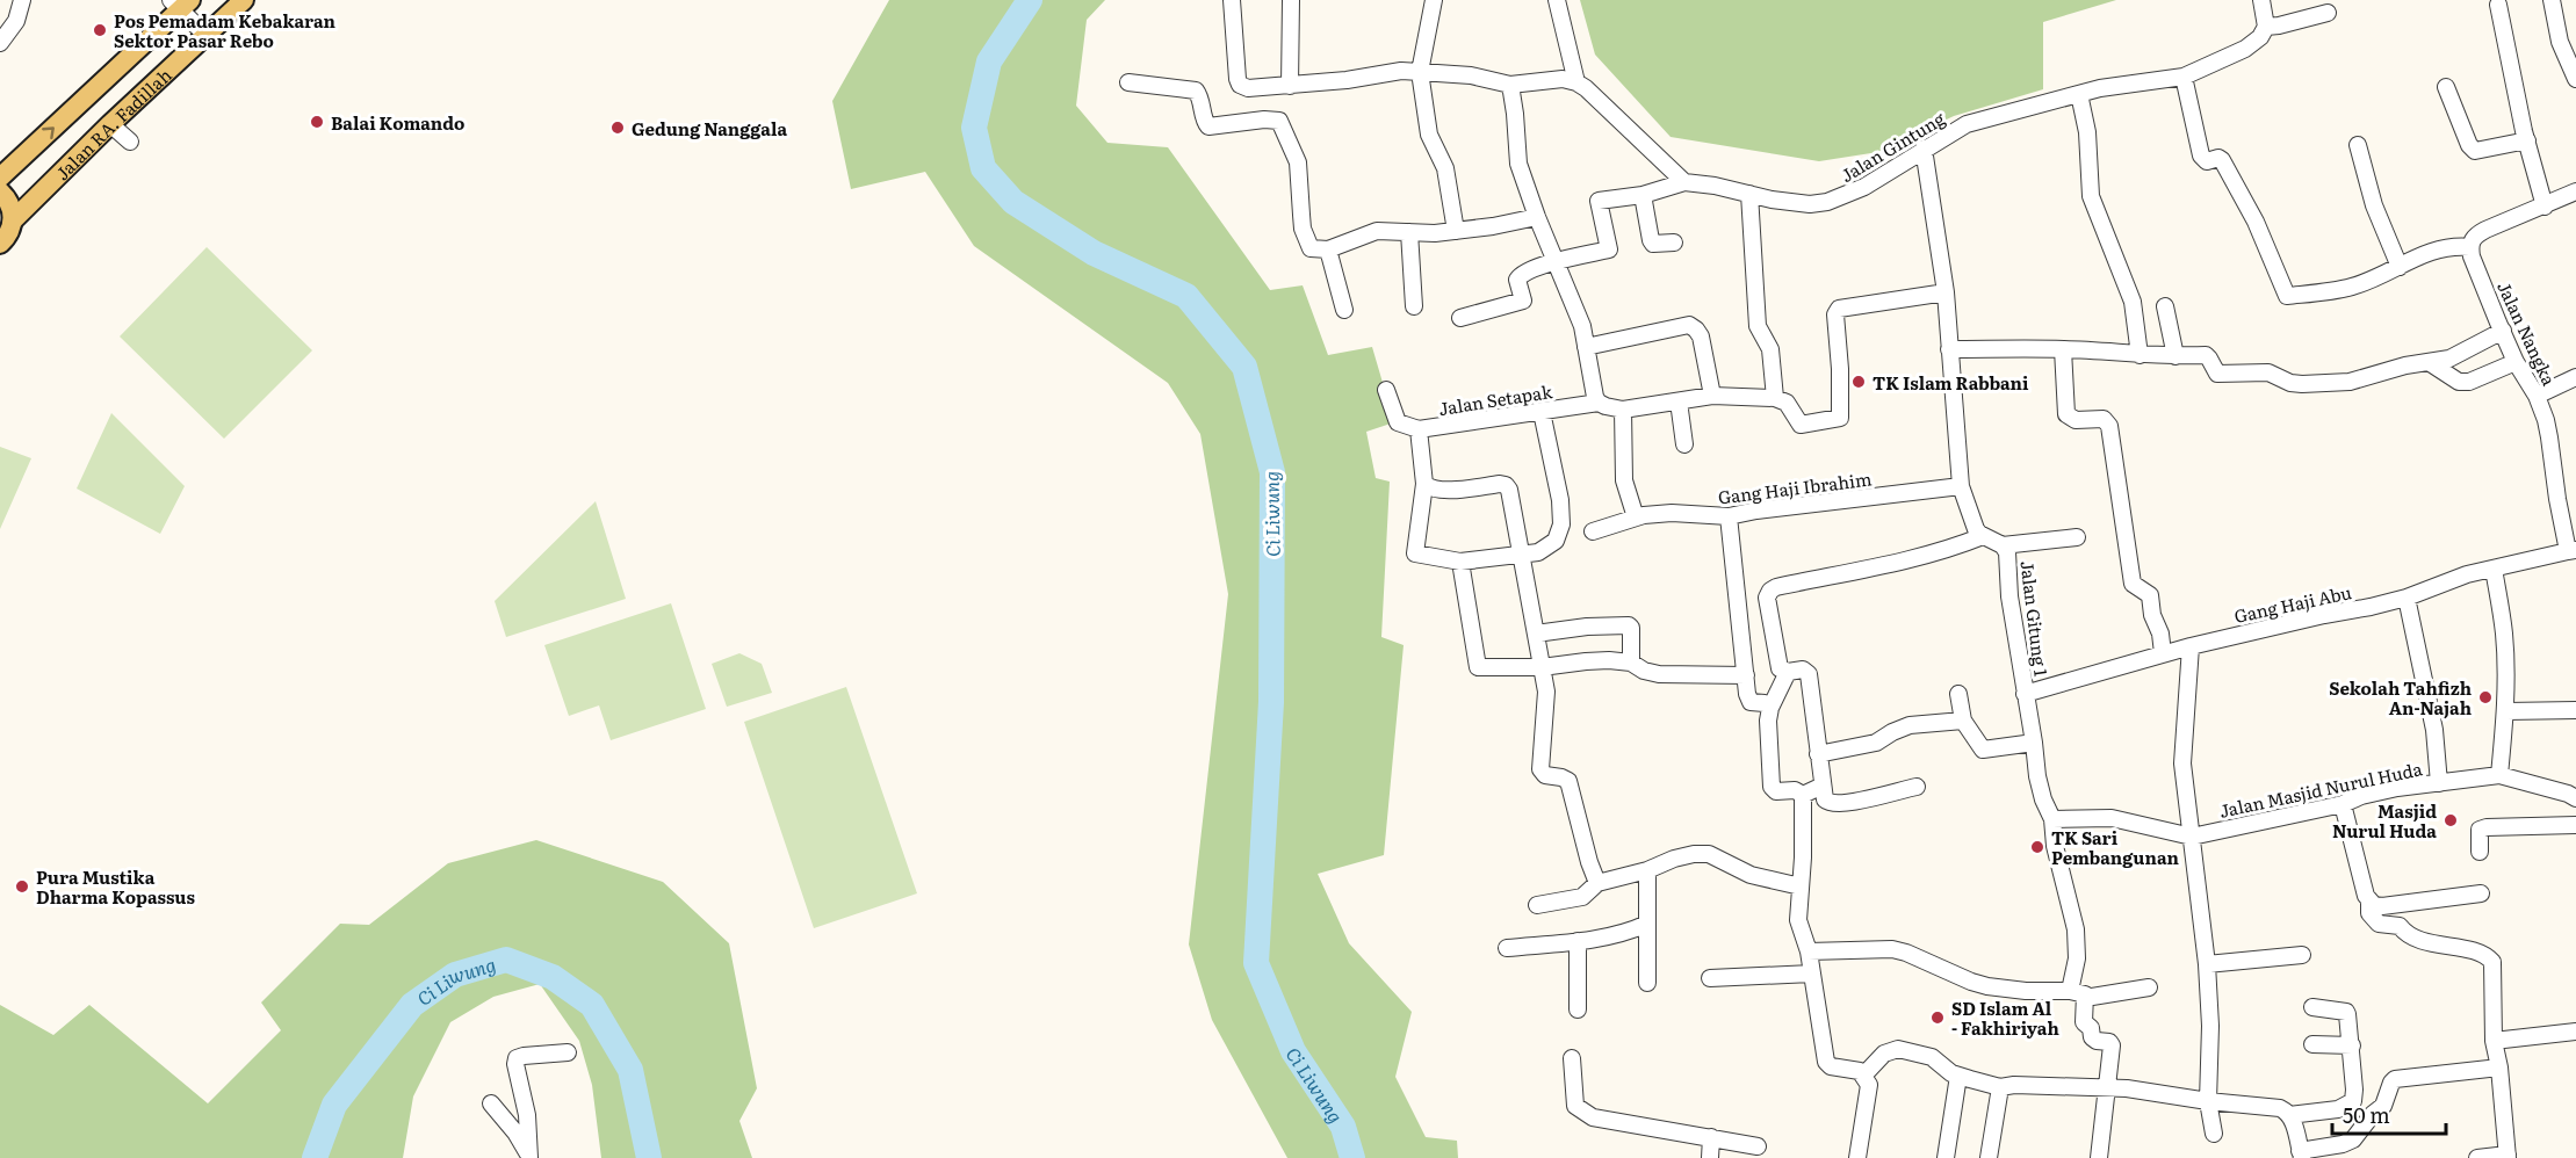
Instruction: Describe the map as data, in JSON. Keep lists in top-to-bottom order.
{
  "streets": {
    "main road": ["Jalan RA. Fadillah"],
    "street": [
      "Jalan Gintung",
      "Jalan Nangka",
      "Jalan Setapak",
      "Gang Haji Ibrahim",
      "Gang Haji Abu",
      "Jalan Gitung 1",
      "Jalan Masjid Nurul Huda"
    ]
  },
  "crossings": [
    ["Jalan Nangka", "Gang Haji Abu"],
    ["Gang Haji Abu", "Jalan Gitung 1"]
  ],
  "water": ["Ci Liwung"],
  "places": [
    "Pos Pemadam Kebakaran Sektor Pasar Rebo",
    "Balai Komando",
    "Gedung Nanggala",
    "TK Islam Rabbani",
    "Sekolah Tahfizh An-Najah",
    "Masjid Nurul Huda",
    "TK Sari Pembangunan",
    "Pura Mustika Dharma Kopassus",
    "SD Islam Al - Fakhiriyah"
  ],
  "scale_bar": "50 m"
}
